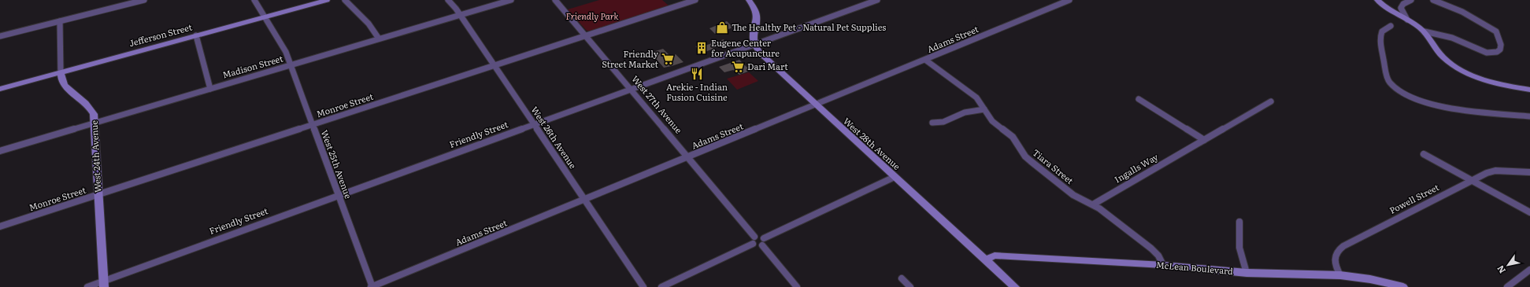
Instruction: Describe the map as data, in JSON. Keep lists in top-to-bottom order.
{
  "streets": {
    "street": [
      "Jefferson Street",
      "Adams Street",
      "Madison Street",
      "West 27th Avenue",
      "Monroe Street",
      "Friendly Street",
      "West 26th Avenue",
      "West 28th Avenue",
      "West 24th Avenue",
      "West 25th Avenue",
      "Tiara Street",
      "Ingalls Way",
      "Powell Street",
      "McLean Boulevard"
    ]
  },
  "crossings": [
    ["Jefferson Street", "West 24th Avenue"],
    ["Jefferson Street", "West 25th Avenue"],
    ["Adams Street", "West 27th Avenue"],
    ["Adams Street", "West 26th Avenue"],
    ["Adams Street", "West 28th Avenue"],
    ["Adams Street", "West 25th Avenue"],
    ["Adams Street", "Tiara Street"],
    ["Madison Street", "West 26th Avenue"],
    ["Madison Street", "West 24th Avenue"],
    ["Madison Street", "West 25th Avenue"],
    ["West 27th Avenue", "Monroe Street"],
    ["West 27th Avenue", "Friendly Street"],
    ["Monroe Street", "West 26th Avenue"],
    ["Monroe Street", "West 24th Avenue"],
    ["Monroe Street", "West 25th Avenue"],
    ["Friendly Street", "West 26th Avenue"],
    ["Friendly Street", "West 28th Avenue"],
    ["Friendly Street", "West 24th Avenue"],
    ["Friendly Street", "West 25th Avenue"],
    ["West 28th Avenue", "McLean Boulevard"],
    ["Tiara Street", "Ingalls Way"],
    ["Powell Street", "McLean Boulevard"]
  ],
  "parks": ["Friendly Park"],
  "places": {
    "shop": ["The Healthy Pet - Natural Pet Supplies"],
    "building": ["Eugene Center for Acupuncture"],
    "supermarket": ["Friendly Street Market", "Dari Mart"],
    "restaurant": ["Arekie - Indian Fusion Cuisine"]
  },
  "north": "bottom left"
}
